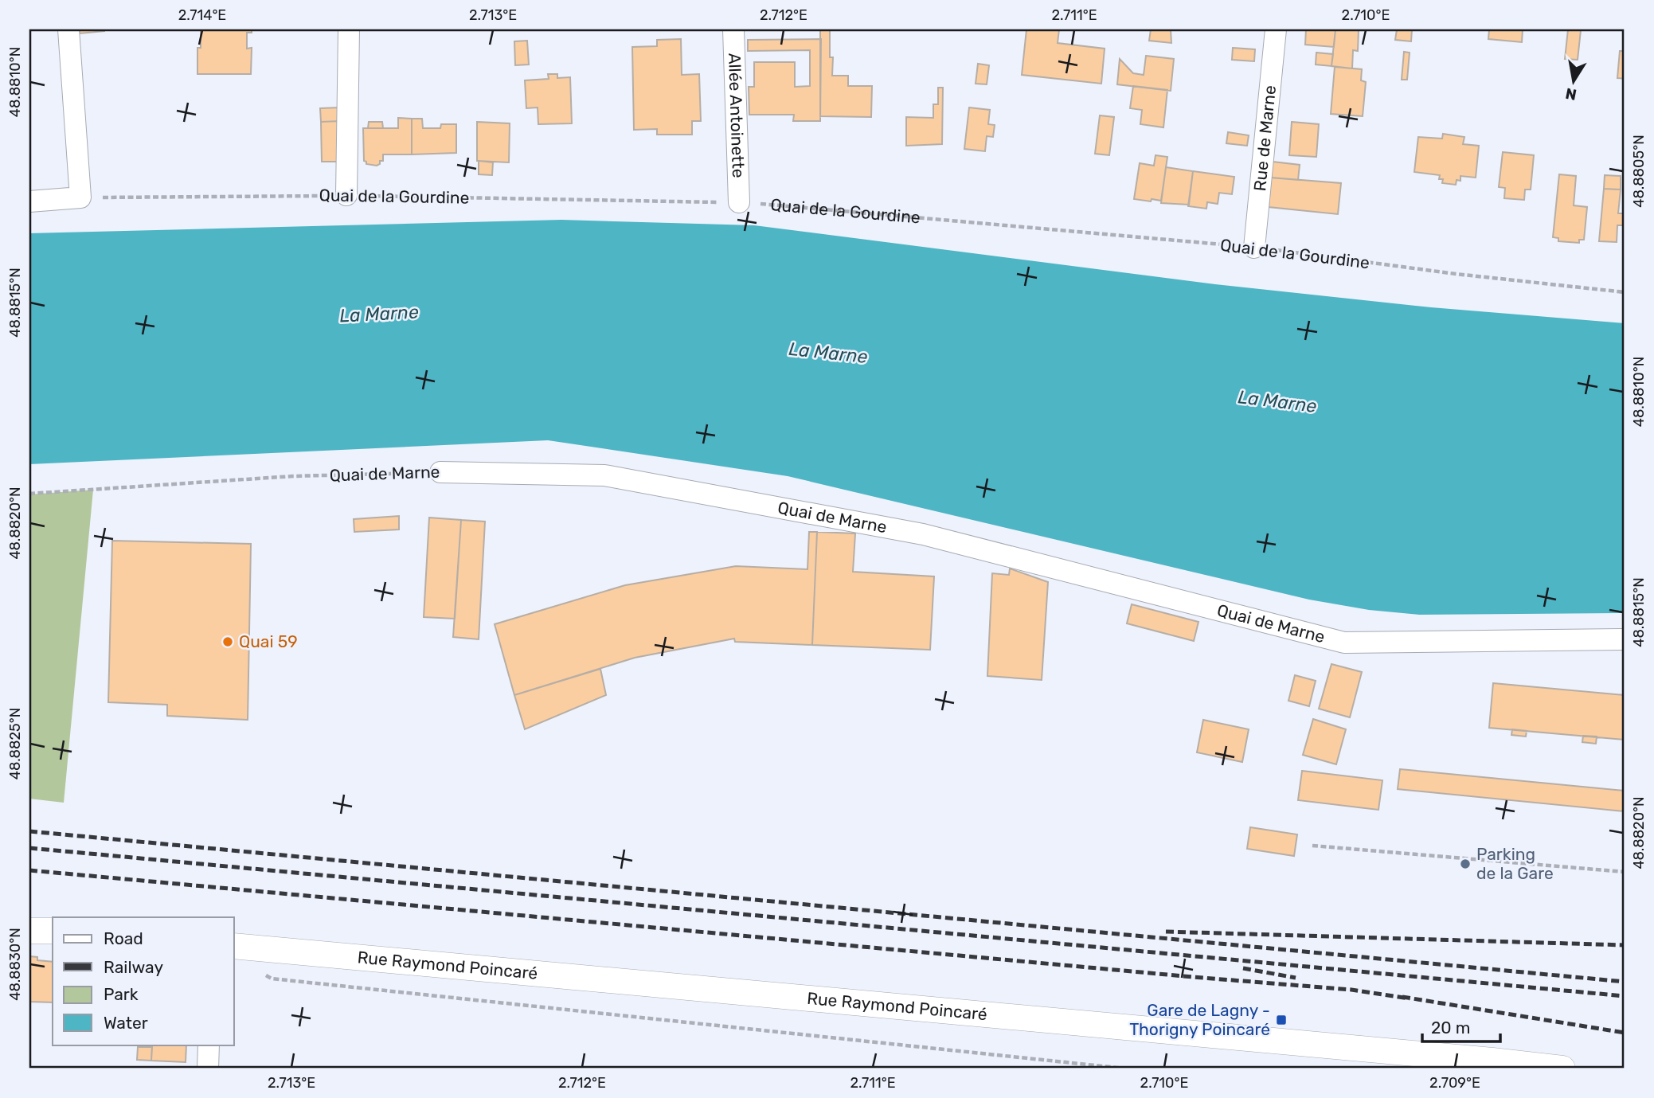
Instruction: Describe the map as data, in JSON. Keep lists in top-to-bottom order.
{
  "streets": {
    "street": [
      "Allée Antoinette",
      "Rue de Marne",
      "Quai de Marne",
      "Rue Raymond Poincaré"
    ],
    "path": ["Quai de la Gourdine"]
  },
  "crossings": [
    ["Allée Antoinette", "Quai de la Gourdine"],
    ["Rue de Marne", "Quai de la Gourdine"]
  ],
  "water": ["La Marne"],
  "places": {
    "other": ["Quai 59", "Parking de la Gare"],
    "transit": ["Gare de Lagny - Thorigny Poincaré"]
  },
  "legend": [
    "Road",
    "Railway",
    "Park",
    "Water"
  ],
  "scale_bar": "20 m",
  "north": "bottom",
  "coordinates": [
    "2.714°E",
    "2.713°E",
    "2.712°E",
    "2.711°E",
    "2.710°E",
    "48.8810°N",
    "48.8805°N",
    "48.8815°N",
    "48.8820°N",
    "48.8825°N",
    "48.8830°N",
    "2.709°E"
  ]
}
